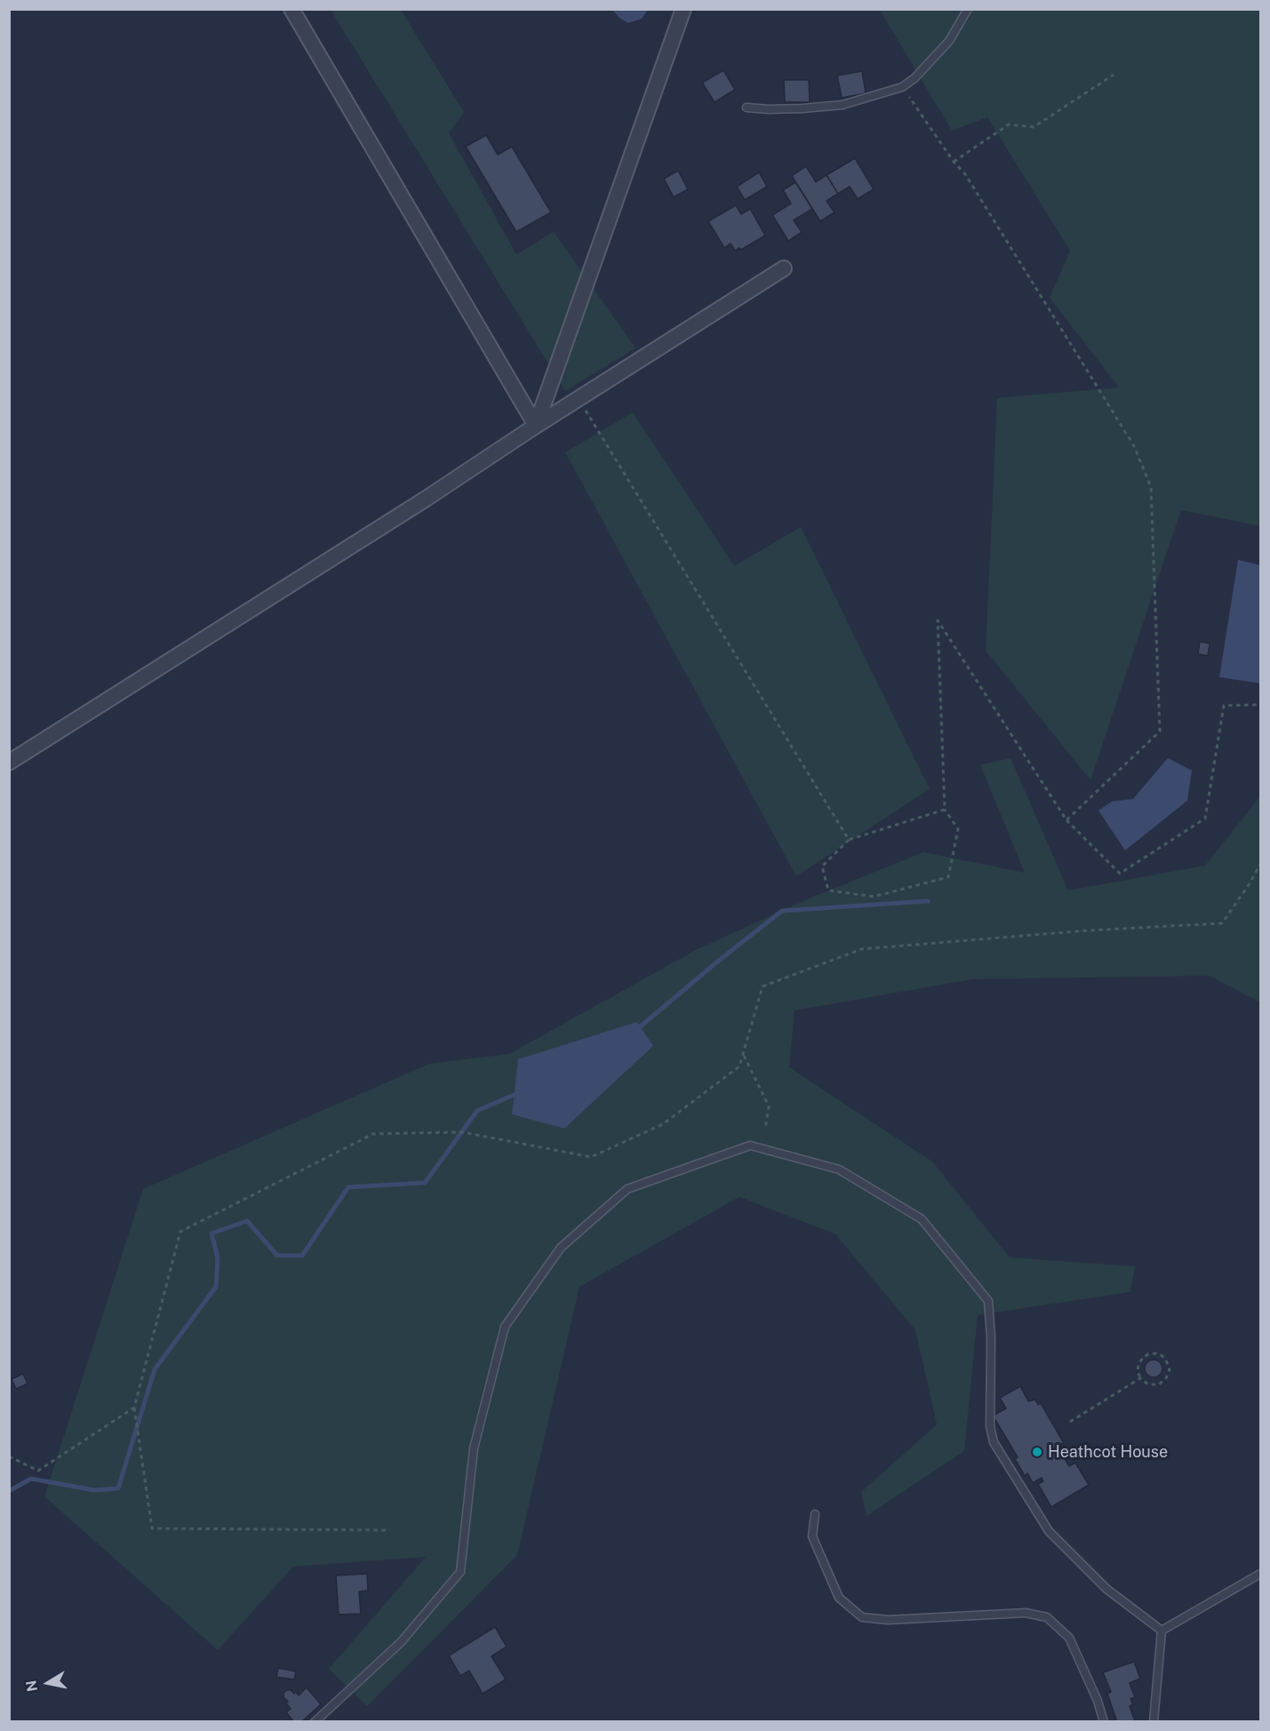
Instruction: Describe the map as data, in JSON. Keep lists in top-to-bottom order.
{
  "places": ["Heathcot House"],
  "north": "left"
}
